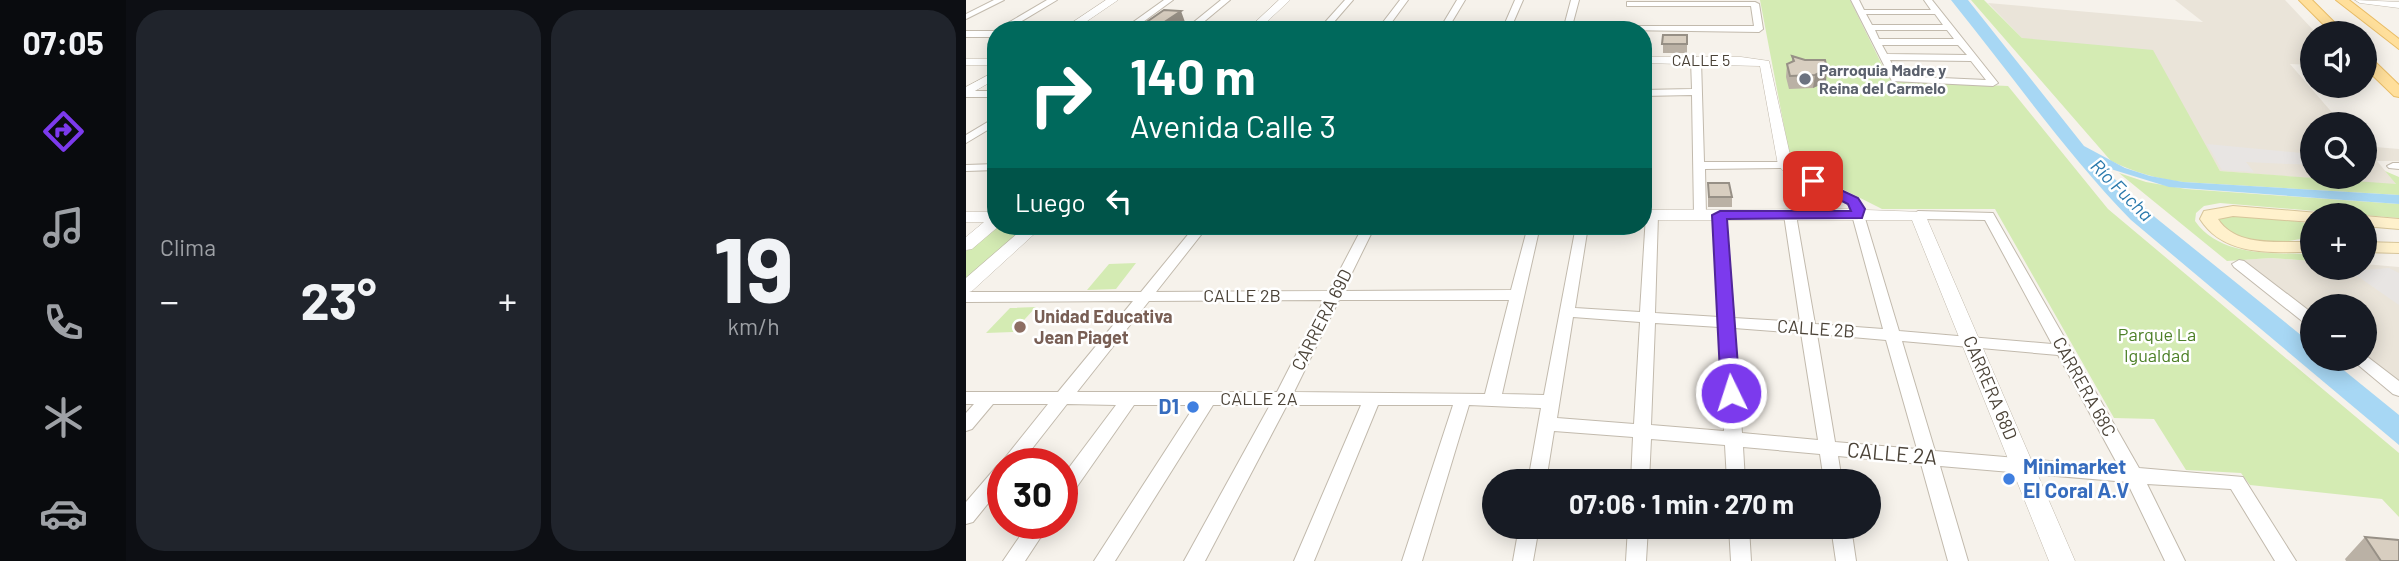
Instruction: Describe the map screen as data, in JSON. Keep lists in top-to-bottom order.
{
  "streets": {
    "street": [
      "CALLE 5",
      "CALLE 2B",
      "CARRERA 69D",
      "CARRERA 68C",
      "CARRERA 68D",
      "CALLE 2A"
    ]
  },
  "crossings": [
    ["CALLE 2B", "CARRERA 69D"],
    ["CALLE 2B", "CARRERA 68C"],
    ["CALLE 2B", "CARRERA 68D"],
    ["CARRERA 69D", "CALLE 2A"],
    ["CARRERA 68C", "CARRERA 68D"],
    ["CARRERA 68C", "CALLE 2A"],
    ["CARRERA 68D", "CALLE 2A"]
  ],
  "water": ["Río Fucha"],
  "parks": ["Parque La Igualdad"],
  "places": [
    "Parroquia Madre y Reina del Carmelo",
    "Unidad Educativa Jean Piaget",
    "D1",
    "Minimarket El Coral A.V"
  ],
  "page": {
    "tabs": "07:05",
    "tile": [
      "Clima",
      ["19", "km/h"]
    ],
    "map_buttons": ["+", "−"],
    "turn": ["140 m", "Avenida Calle 3"],
    "then": "Luego",
    "heat": ["−", "23°", "+"],
    "limit": "30",
    "trip": "07:06 · 1 min · 270 m"
  }
}
